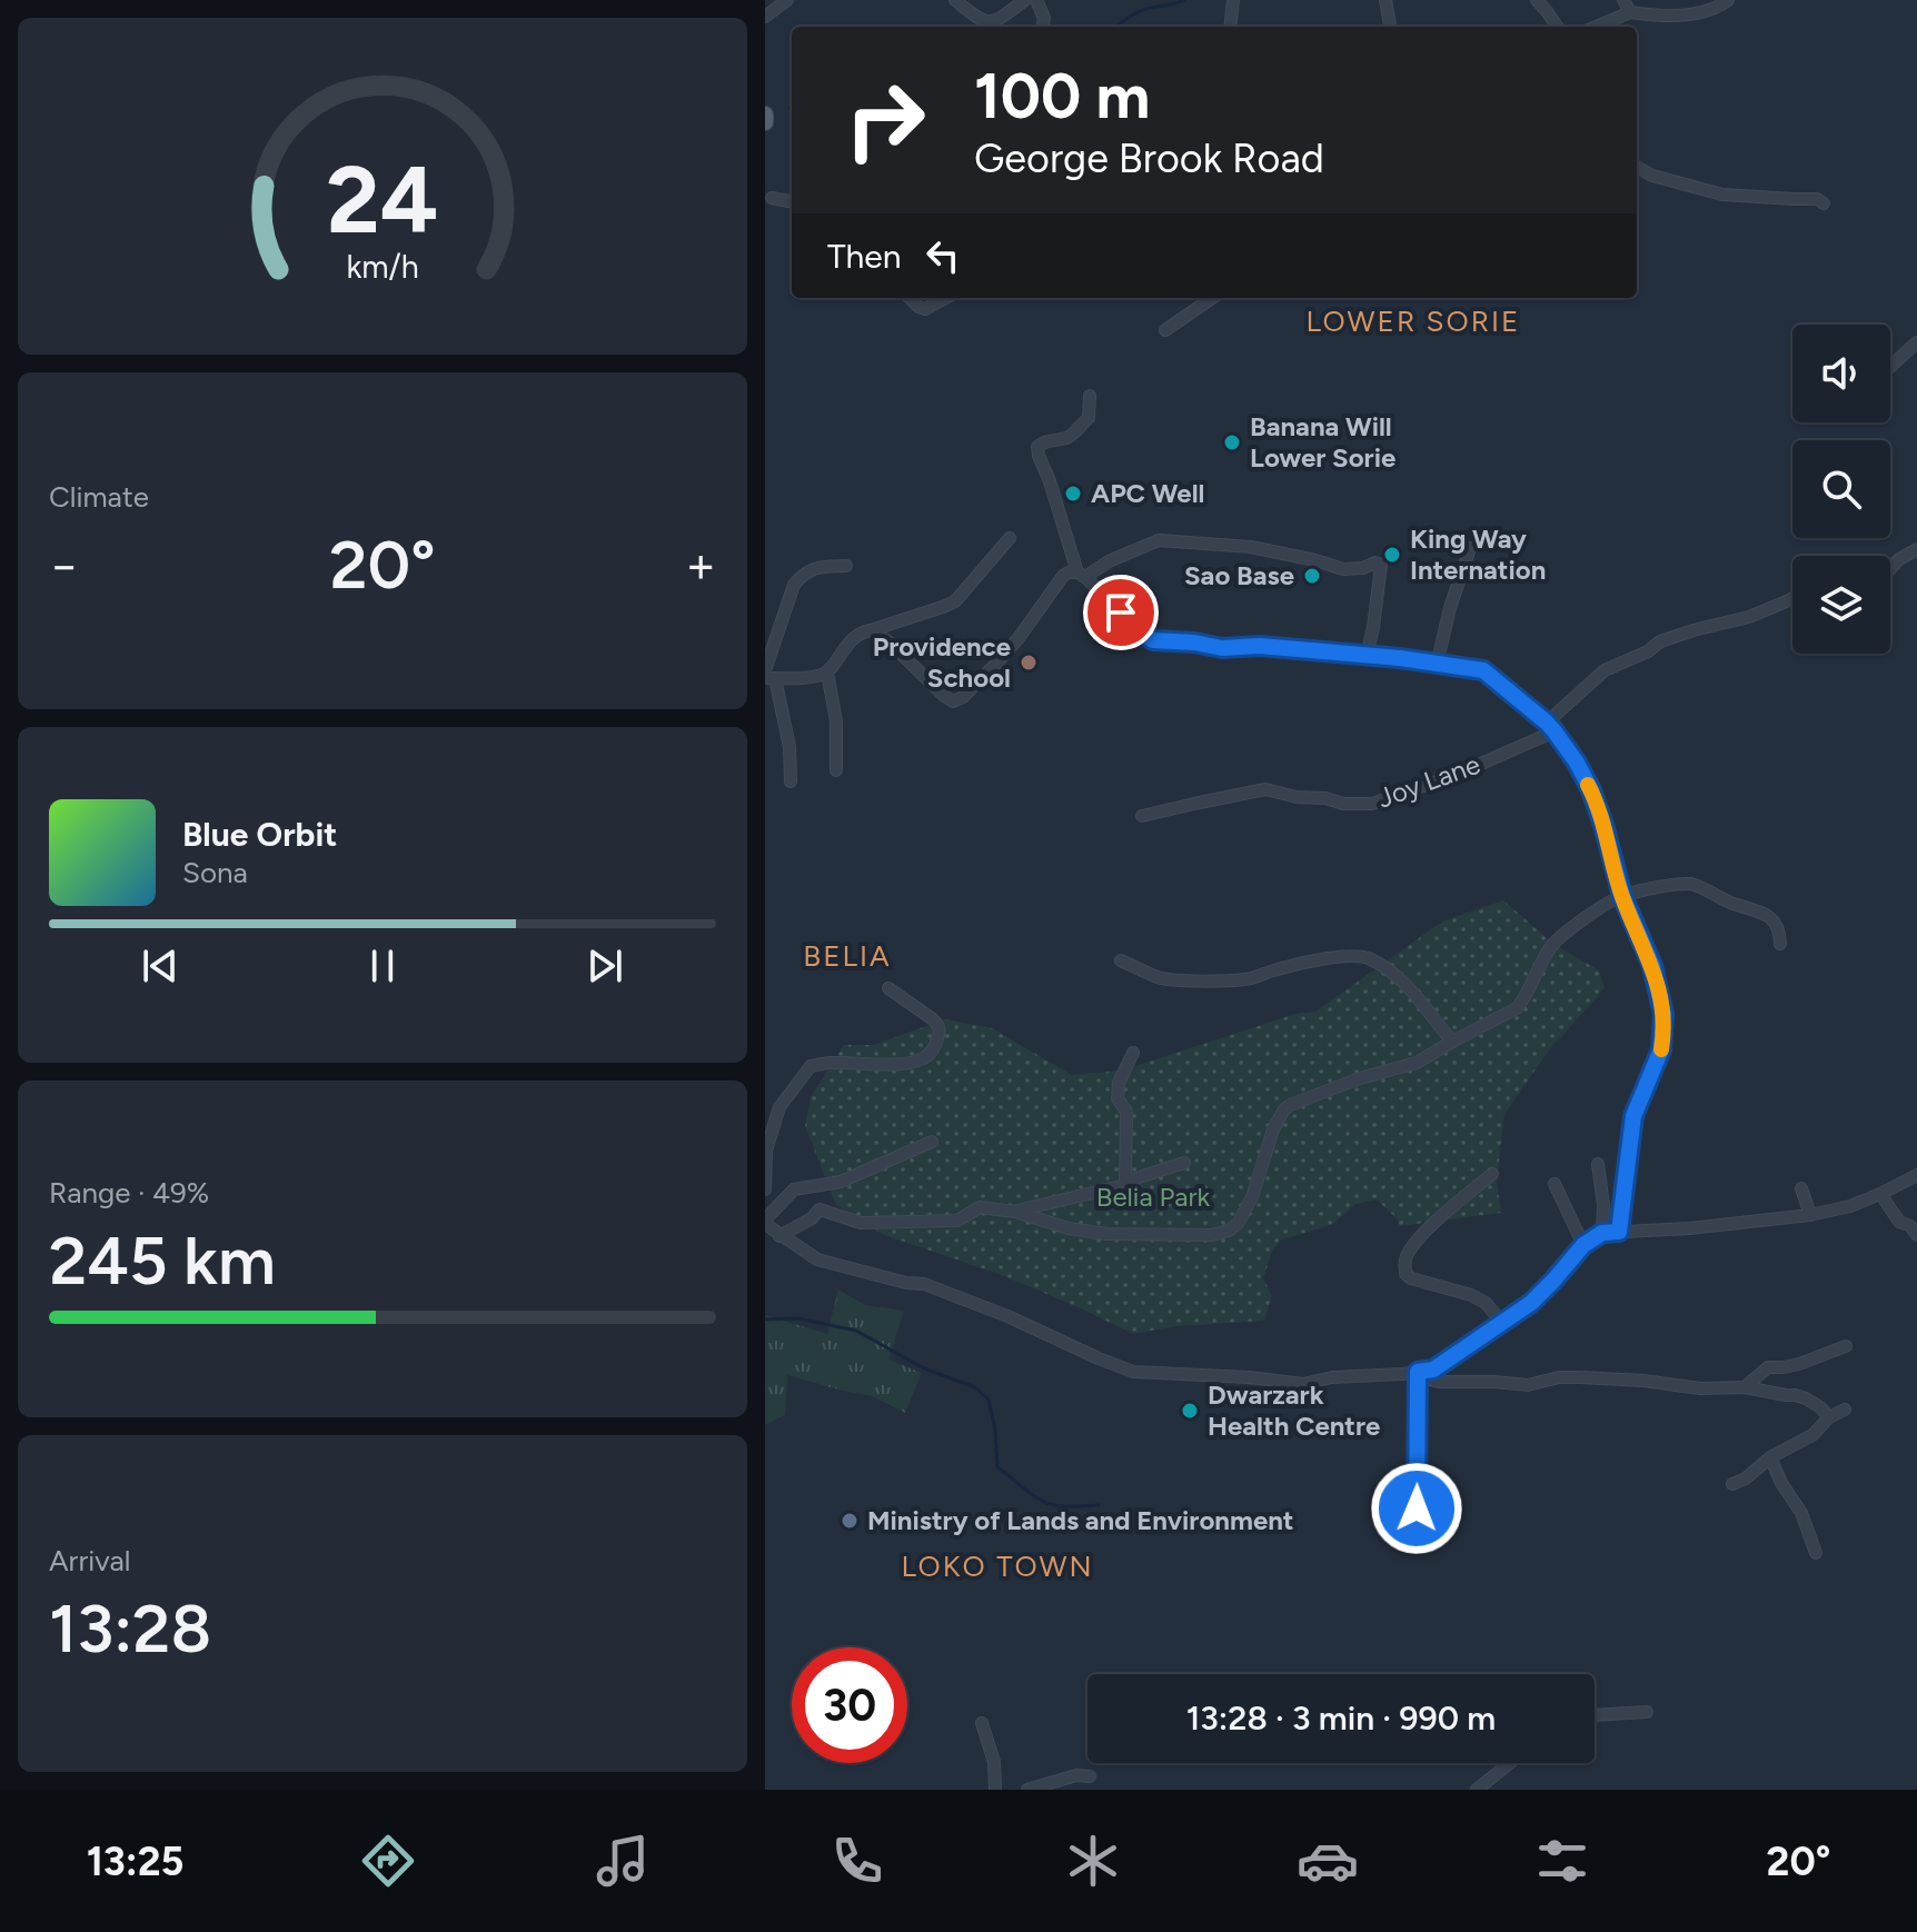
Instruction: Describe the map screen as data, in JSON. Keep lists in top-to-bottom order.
{
  "streets": {
    "street": ["Joy Lane"]
  },
  "districts": ["LOWER SORIE", "BELIA", "LOKO TOWN"],
  "parks": ["Belia Park"],
  "places": [
    "Banana Will Lower Sorie",
    "APC Well",
    "King Way Internation",
    "Sao Base",
    "Providence School",
    "Dwarzark Health Centre",
    "Ministry of Lands and Environment"
  ],
  "page": {
    "turn": ["100 m", "George Brook Road"],
    "then": "Then",
    "tile": [
      "Climate",
      ["Range · 49%", "245 km"],
      ["Arrival", "13:28"]
    ],
    "heat": ["−", "20°", "+"],
    "song": ["Blue Orbit", "Sona"],
    "limit": "30",
    "trip": "13:28 · 3 min · 990 m",
    "tabs": ["13:25", "20°"],
    "gauge": ["24", "km/h"]
  }
}
